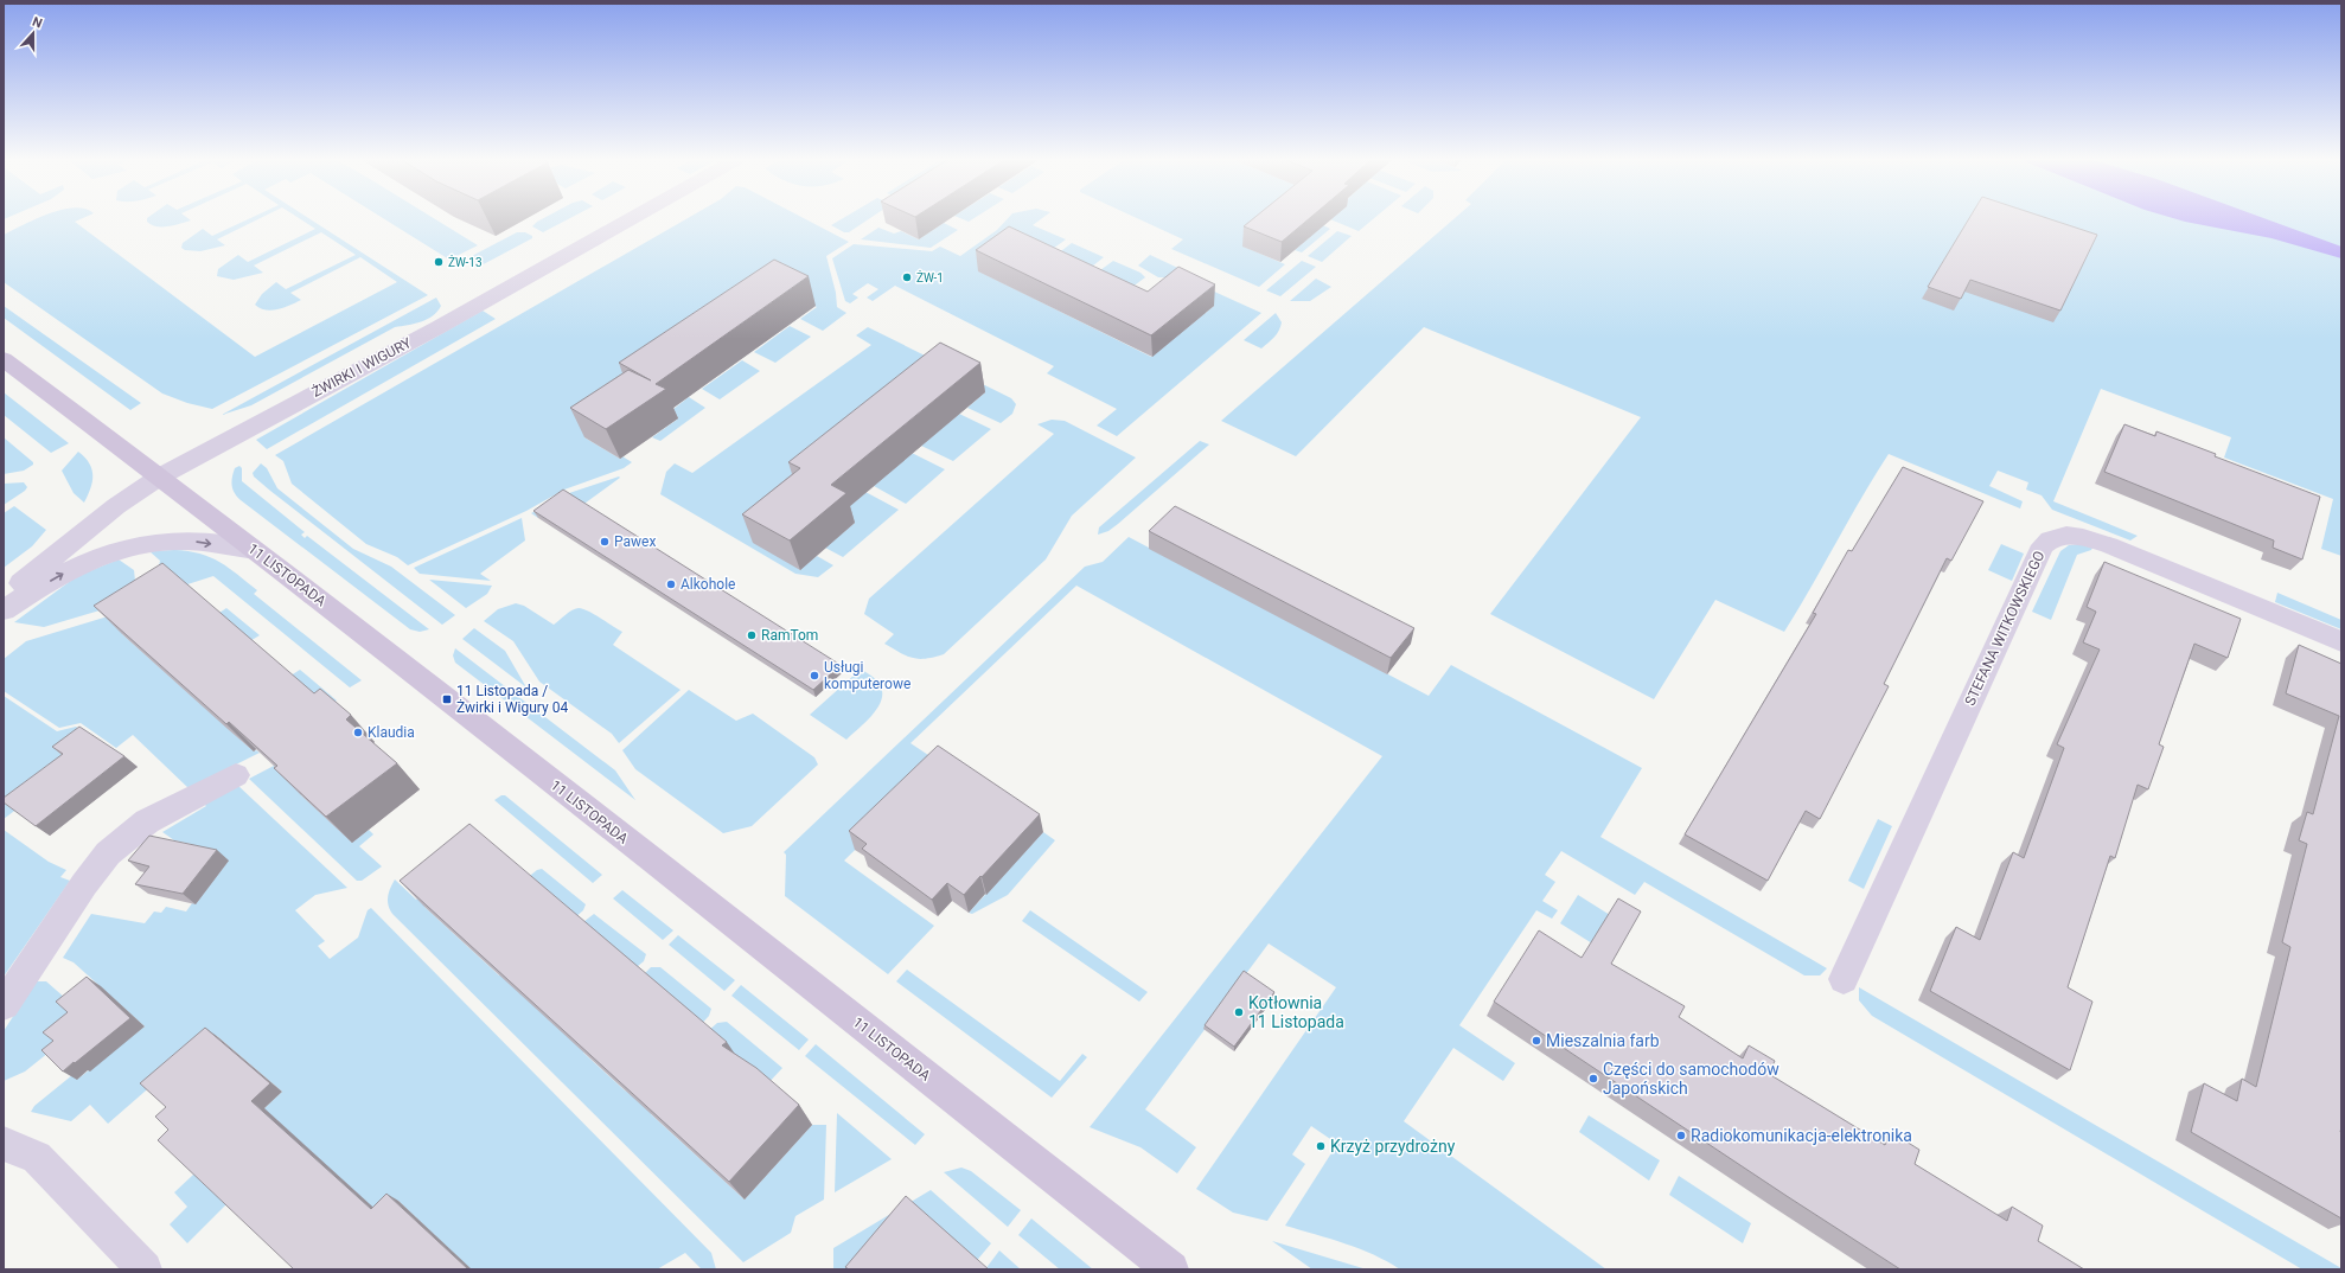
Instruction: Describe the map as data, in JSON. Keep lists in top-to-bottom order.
{
  "streets": {
    "main road": ["11 LISTOPADA"],
    "street": ["ŻWIRKI I WIGURY", "STEFANA WITKOWSKIEGO"]
  },
  "crossings": [
    ["ŻWIRKI I WIGURY", "11 LISTOPADA"]
  ],
  "places": {
    "other": [
      "ŻW-13",
      "ŻW-1",
      "Pawex",
      "Alkohole",
      "RamTom",
      "Usługi komputerowe",
      "Klaudia",
      "Kotłownia 11 Listopada",
      "Mieszalnia farb",
      "Części do samochodów Japońskich",
      "Radiokomunikacja-elektronika",
      "Krzyż przydrożny"
    ],
    "transit": ["11 Listopada / Żwirki i Wigury 04"]
  },
  "north": "top"
}
